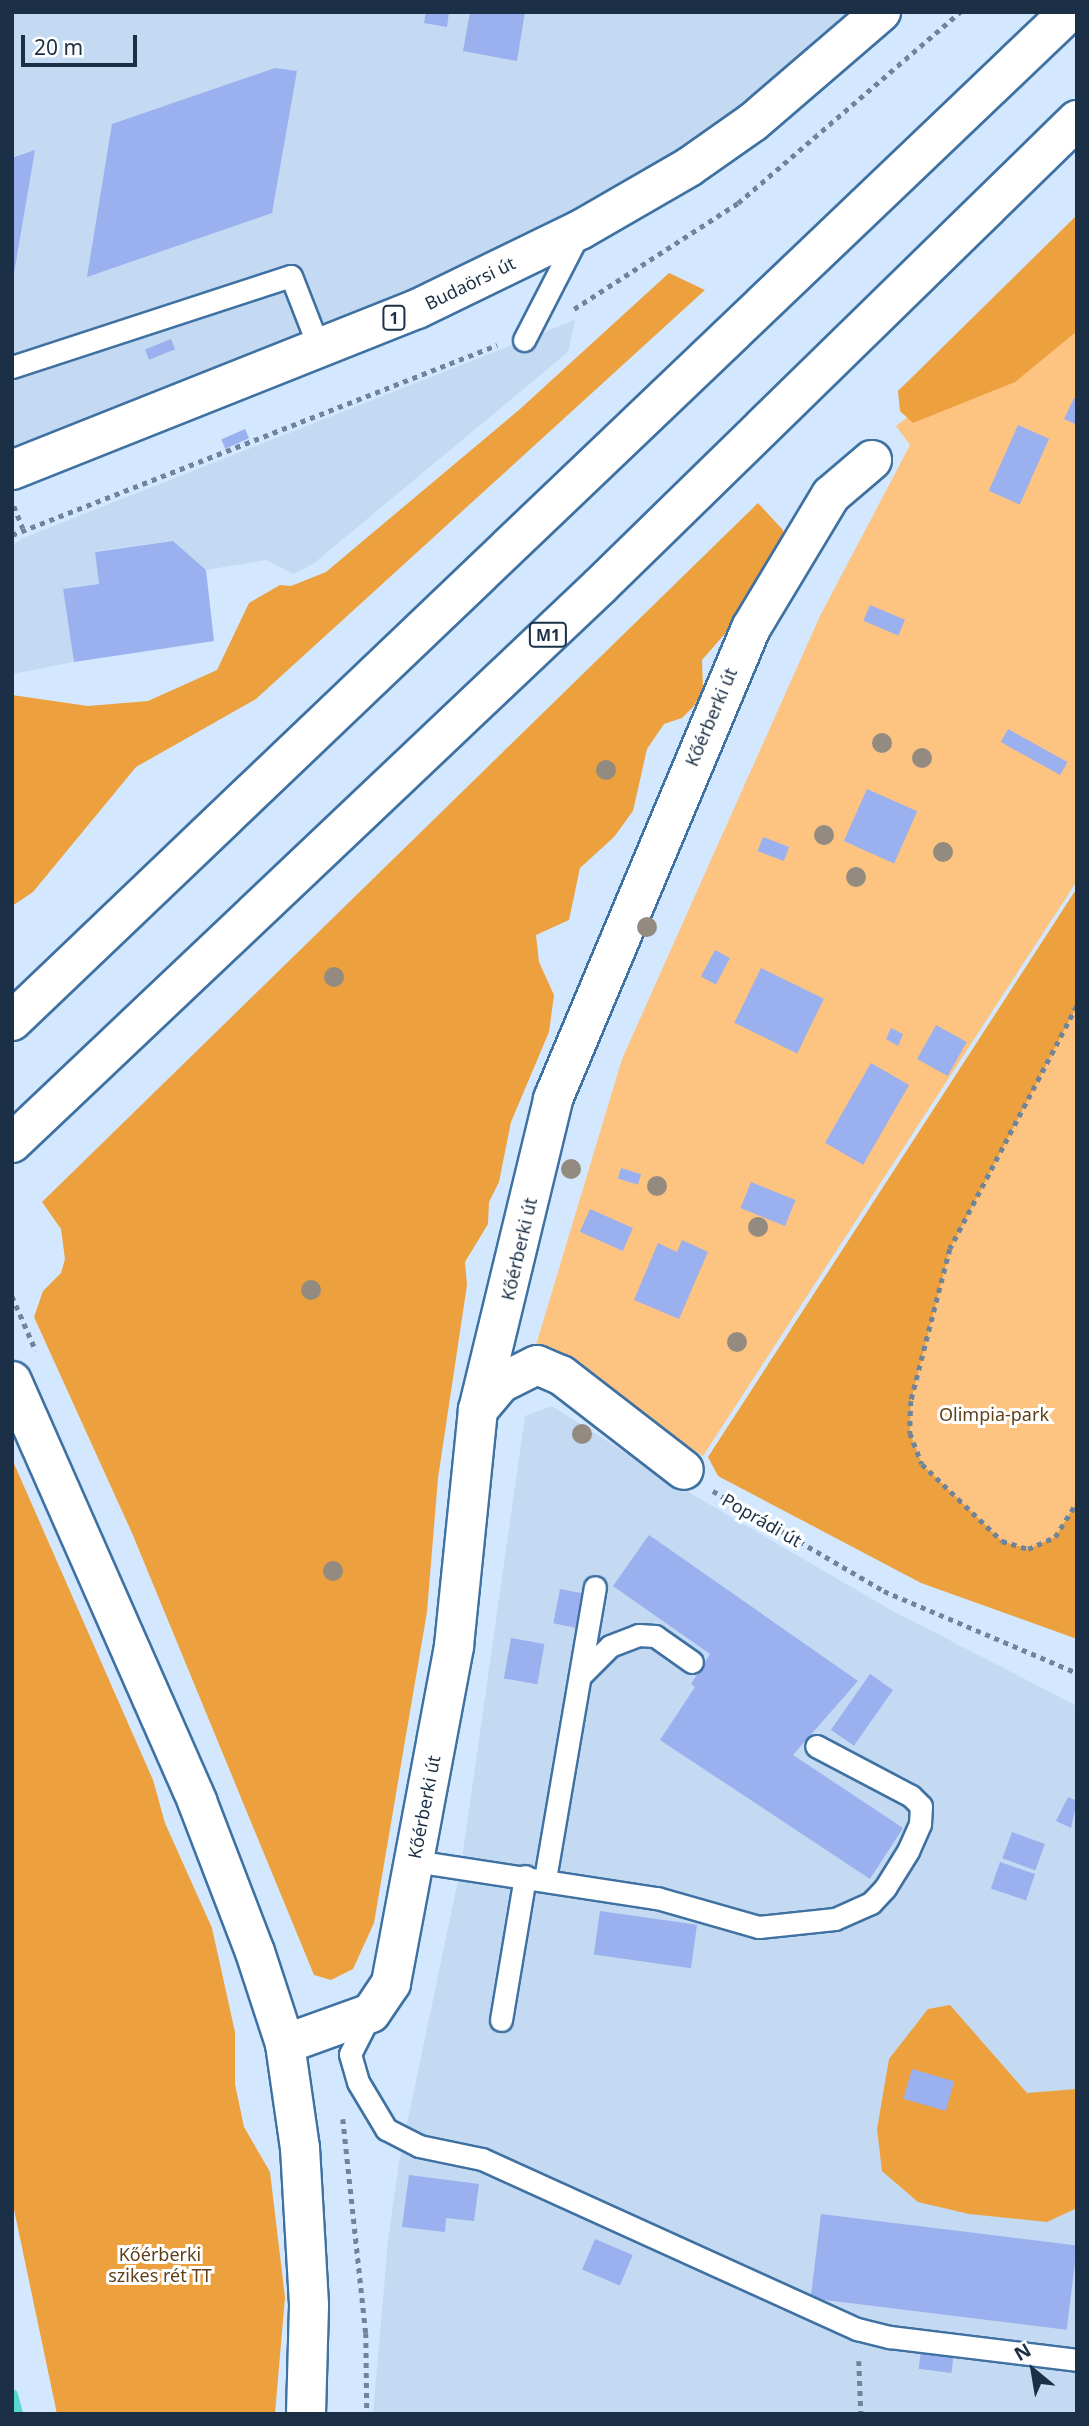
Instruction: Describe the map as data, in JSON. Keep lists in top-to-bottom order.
{
  "streets": {
    "main road": [
      "Budaörsi út",
      "1",
      "M1",
      "Kőérberki út"
    ],
    "path": ["Poprádi út"]
  },
  "parks": ["Olimpia-park", "Kőérberki szikes rét TT"],
  "scale_bar": "20 m",
  "north": "top left"
}
